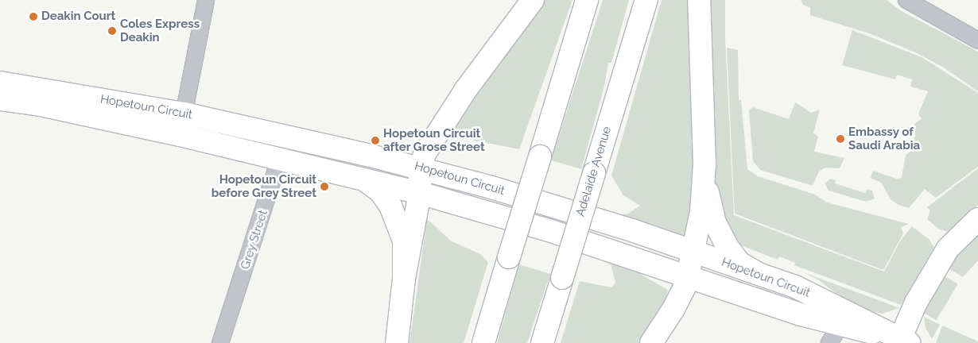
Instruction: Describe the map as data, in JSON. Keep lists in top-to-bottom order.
{
  "streets": {
    "main road": ["Hopetoun Circuit", "Adelaide Avenue", "Grey Street"]
  },
  "crossings": [
    ["Hopetoun Circuit", "Grey Street"]
  ],
  "places": [
    "Deakin Court",
    "Coles Express Deakin",
    "Embassy of Saudi Arabia",
    "Hopetoun Circuit after Grose Street",
    "Hopetoun Circuit before Grey Street"
  ]
}
